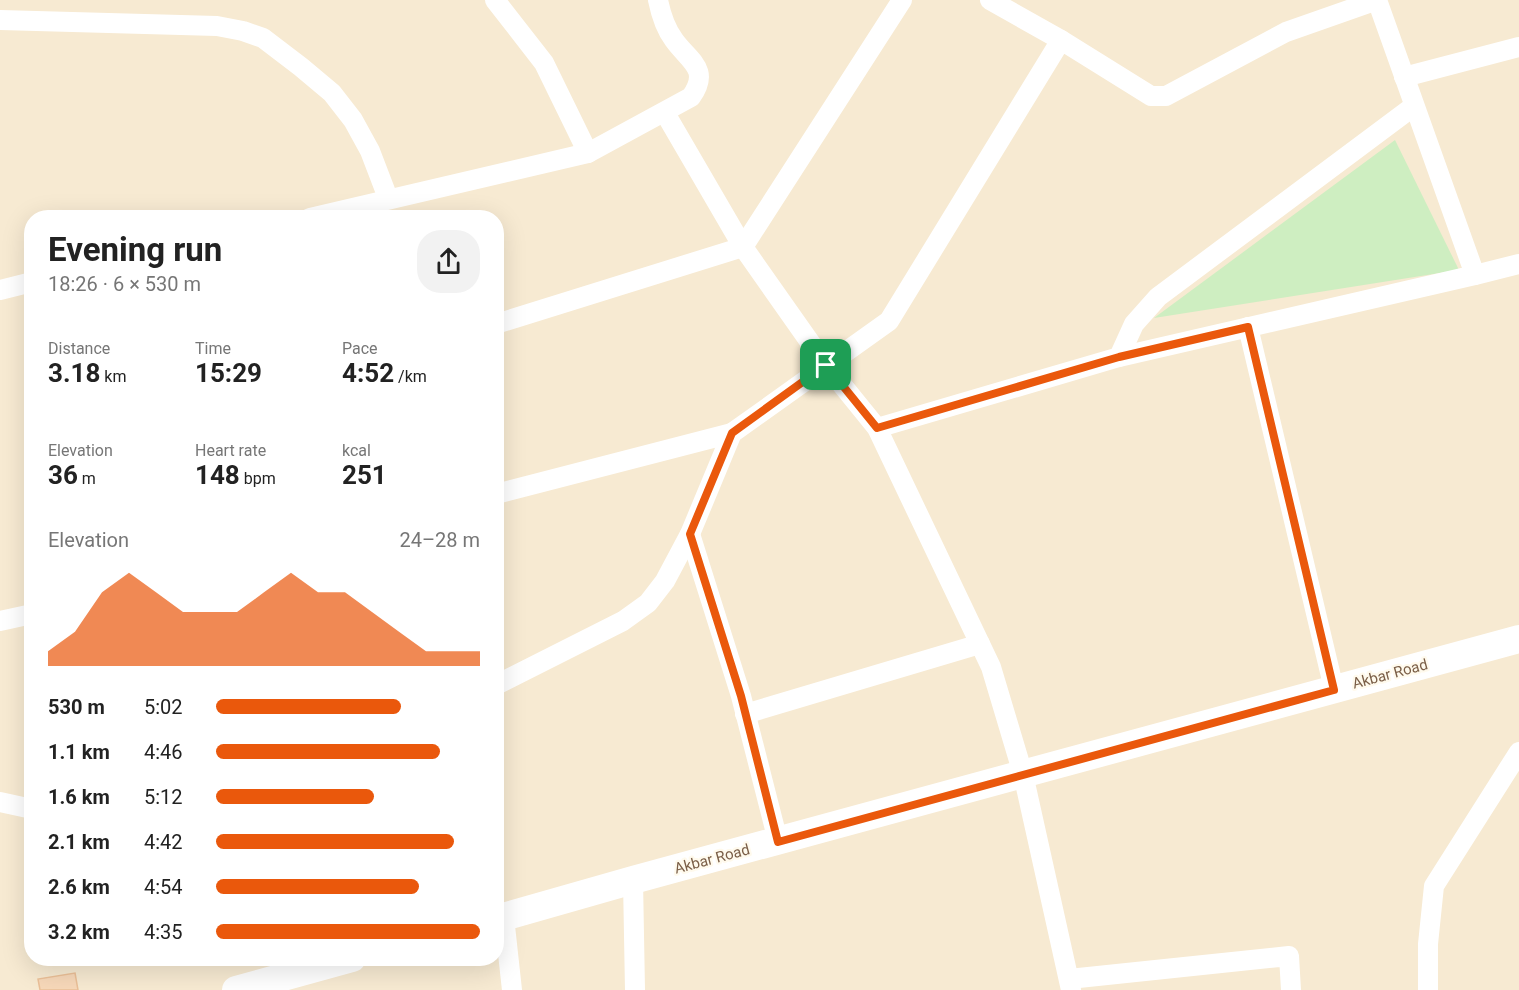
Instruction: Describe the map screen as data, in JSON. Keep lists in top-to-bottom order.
{
  "streets": {
    "main road": ["Akbar Road"]
  },
  "page": {
    "heading": ["Evening run", "18:26 · 6 × 530 m"],
    "stats": [
      ["Distance", "3.18 km"],
      ["Time", "15:29"],
      ["Pace", "4:52 /km"],
      ["Elevation", "36 m"],
      ["Heart rate", "148 bpm"],
      ["kcal", "251"]
    ],
    "chart": ["Elevation", "24–28 m"],
    "list": [
      {
        "name": "530 m",
        "note": "5:02"
      },
      {
        "name": "1.1 km",
        "note": "4:46"
      },
      {
        "name": "1.6 km",
        "note": "5:12"
      },
      {
        "name": "2.1 km",
        "note": "4:42"
      },
      {
        "name": "2.6 km",
        "note": "4:54"
      },
      {
        "name": "3.2 km",
        "note": "4:35"
      }
    ]
  }
}
